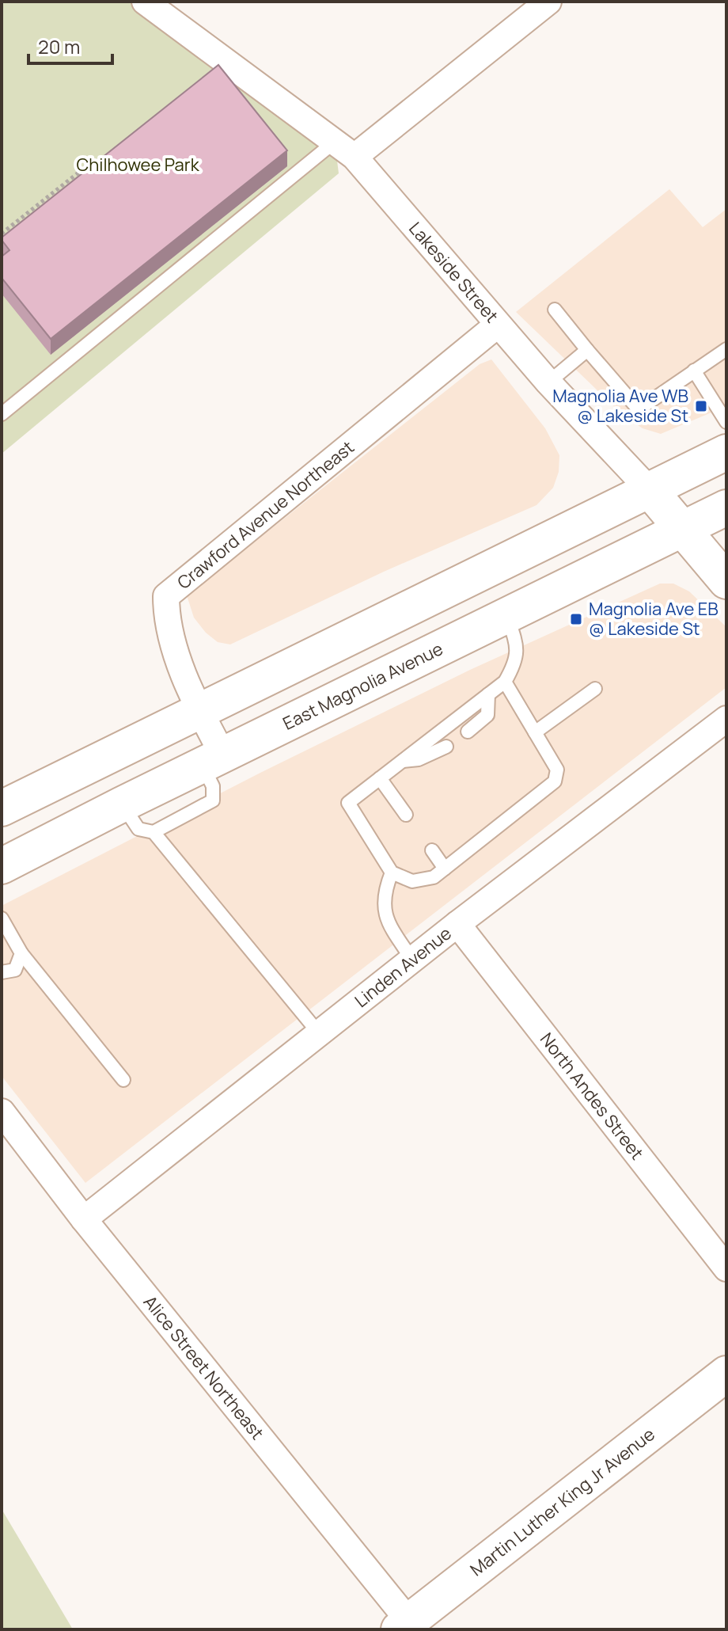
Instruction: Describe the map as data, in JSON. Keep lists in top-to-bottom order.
{
  "streets": {
    "main road": ["Lakeside Street", "East Magnolia Avenue", "Martin Luther King Jr Avenue"],
    "street": [
      "Crawford Avenue Northeast",
      "Linden Avenue",
      "North Andes Street",
      "Alice Street Northeast"
    ]
  },
  "crossings": [
    ["Lakeside Street", "Crawford Avenue Northeast"],
    ["Lakeside Street", "East Magnolia Avenue"],
    ["Crawford Avenue Northeast", "East Magnolia Avenue"],
    ["Linden Avenue", "North Andes Street"],
    ["Linden Avenue", "Alice Street Northeast"],
    ["Alice Street Northeast", "Martin Luther King Jr Avenue"]
  ],
  "parks": ["Chilhowee Park"],
  "places": {
    "transit": ["Magnolia Ave WB @ Lakeside St", "Magnolia Ave EB @ Lakeside St"]
  },
  "scale_bar": "20 m"
}
